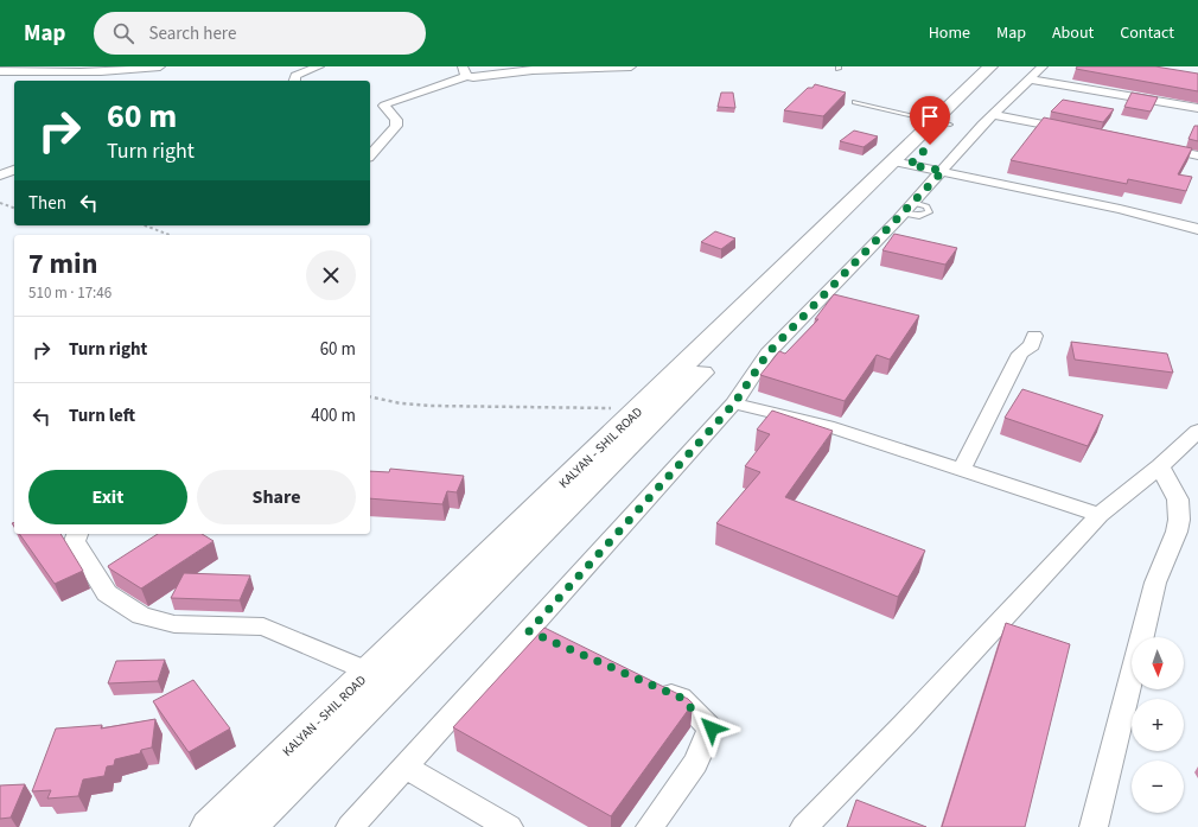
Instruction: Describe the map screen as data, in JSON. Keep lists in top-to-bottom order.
{
  "streets": {
    "main road": ["KALYAN - SHIL ROAD"]
  },
  "north": "bottom",
  "page": {
    "header": "Map",
    "search": "Search here",
    "nav": [
      "Home",
      "Map",
      "About",
      "Contact"
    ],
    "turn": ["60 m", "Turn right"],
    "then": "Then",
    "heading": ["7 min", "510 m · 17:46"],
    "list": [
      {
        "name": "Turn right",
        "value": "60 m"
      },
      {
        "name": "Turn left",
        "value": "400 m"
      }
    ],
    "buttons": ["Exit", "Share"],
    "map_buttons": ["+", "−"]
  }
}
